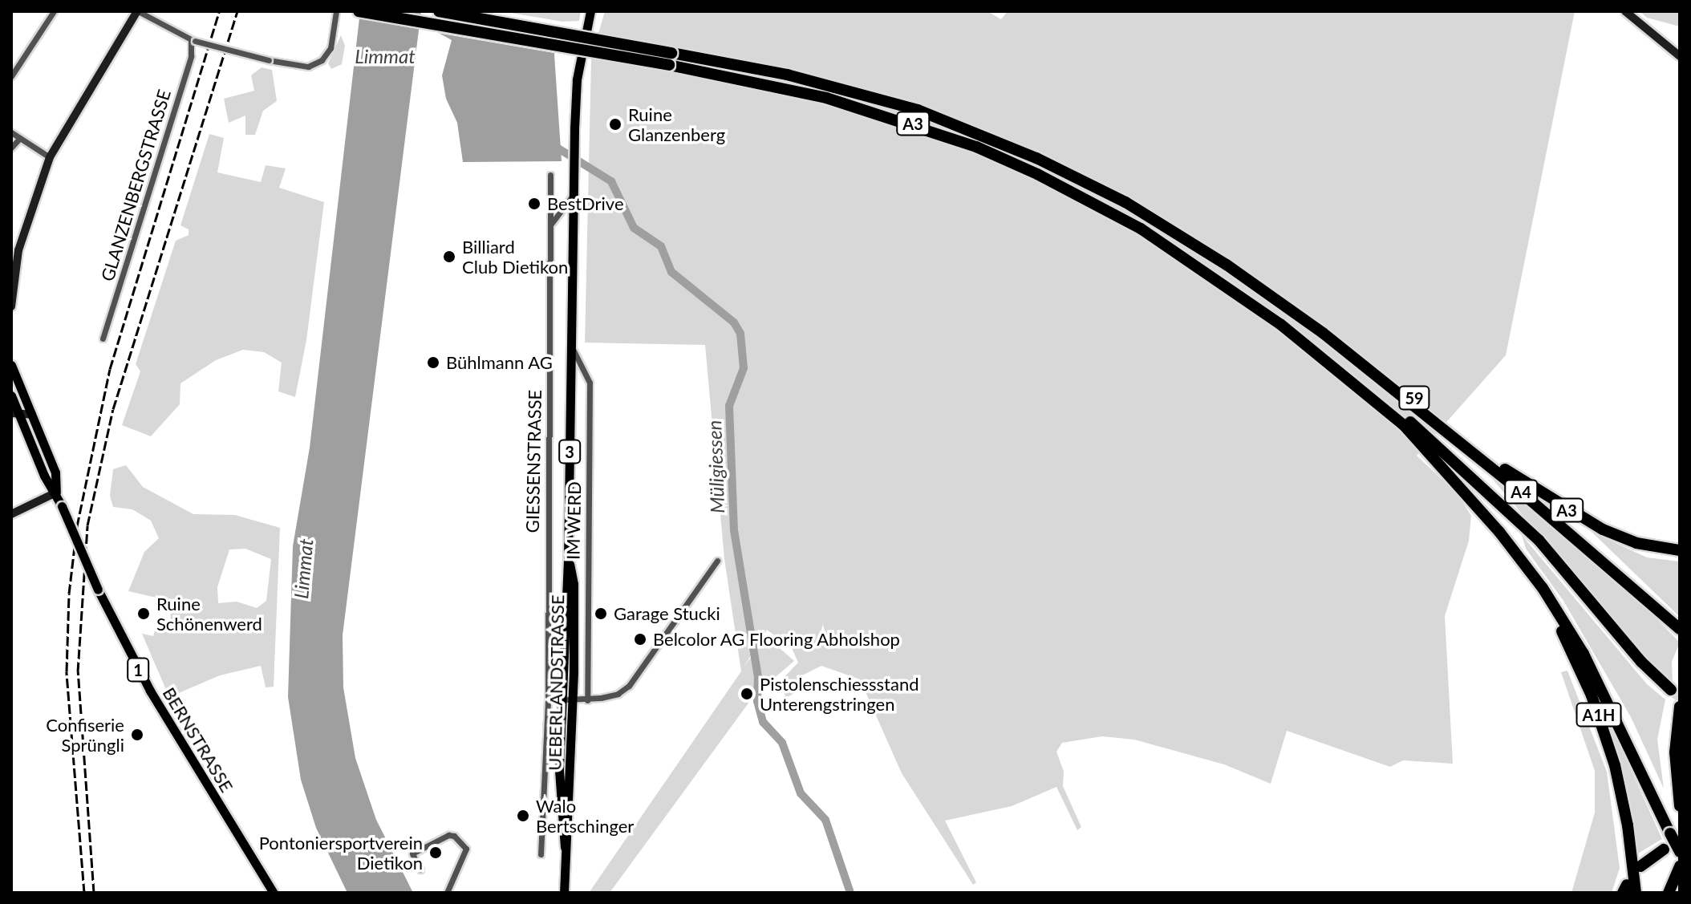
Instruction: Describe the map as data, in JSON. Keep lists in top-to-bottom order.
{
  "streets": {
    "highway": [
      "A3",
      "59",
      "A4",
      "A1H"
    ],
    "main road": [
      "3",
      "1",
      "UEBERLANDSTRASSE",
      "BERNSTRASSE"
    ],
    "street": ["GLANZENBERGSTRASSE", "GIESSENSTRASSE", "IM WERD"]
  },
  "crossings": [
    ["A3", "59"],
    ["A3", "A4"],
    ["59", "A4"],
    ["A4", "A1H"],
    ["IM WERD", "UEBERLANDSTRASSE"]
  ],
  "water": ["Limmat", "Müligiessen"],
  "places": [
    "Ruine Glanzenberg",
    "BestDrive",
    "Billiard Club Dietikon",
    "Bühlmann AG",
    "Ruine Schönenwerd",
    "Garage Stucki",
    "Belcolor AG Flooring Abholshop",
    "Pistolenschiessstand Unterengstringen",
    "Confiserie Sprüngli",
    "Walo Bertschinger",
    "Pontoniersportverein Dietikon"
  ]
}
